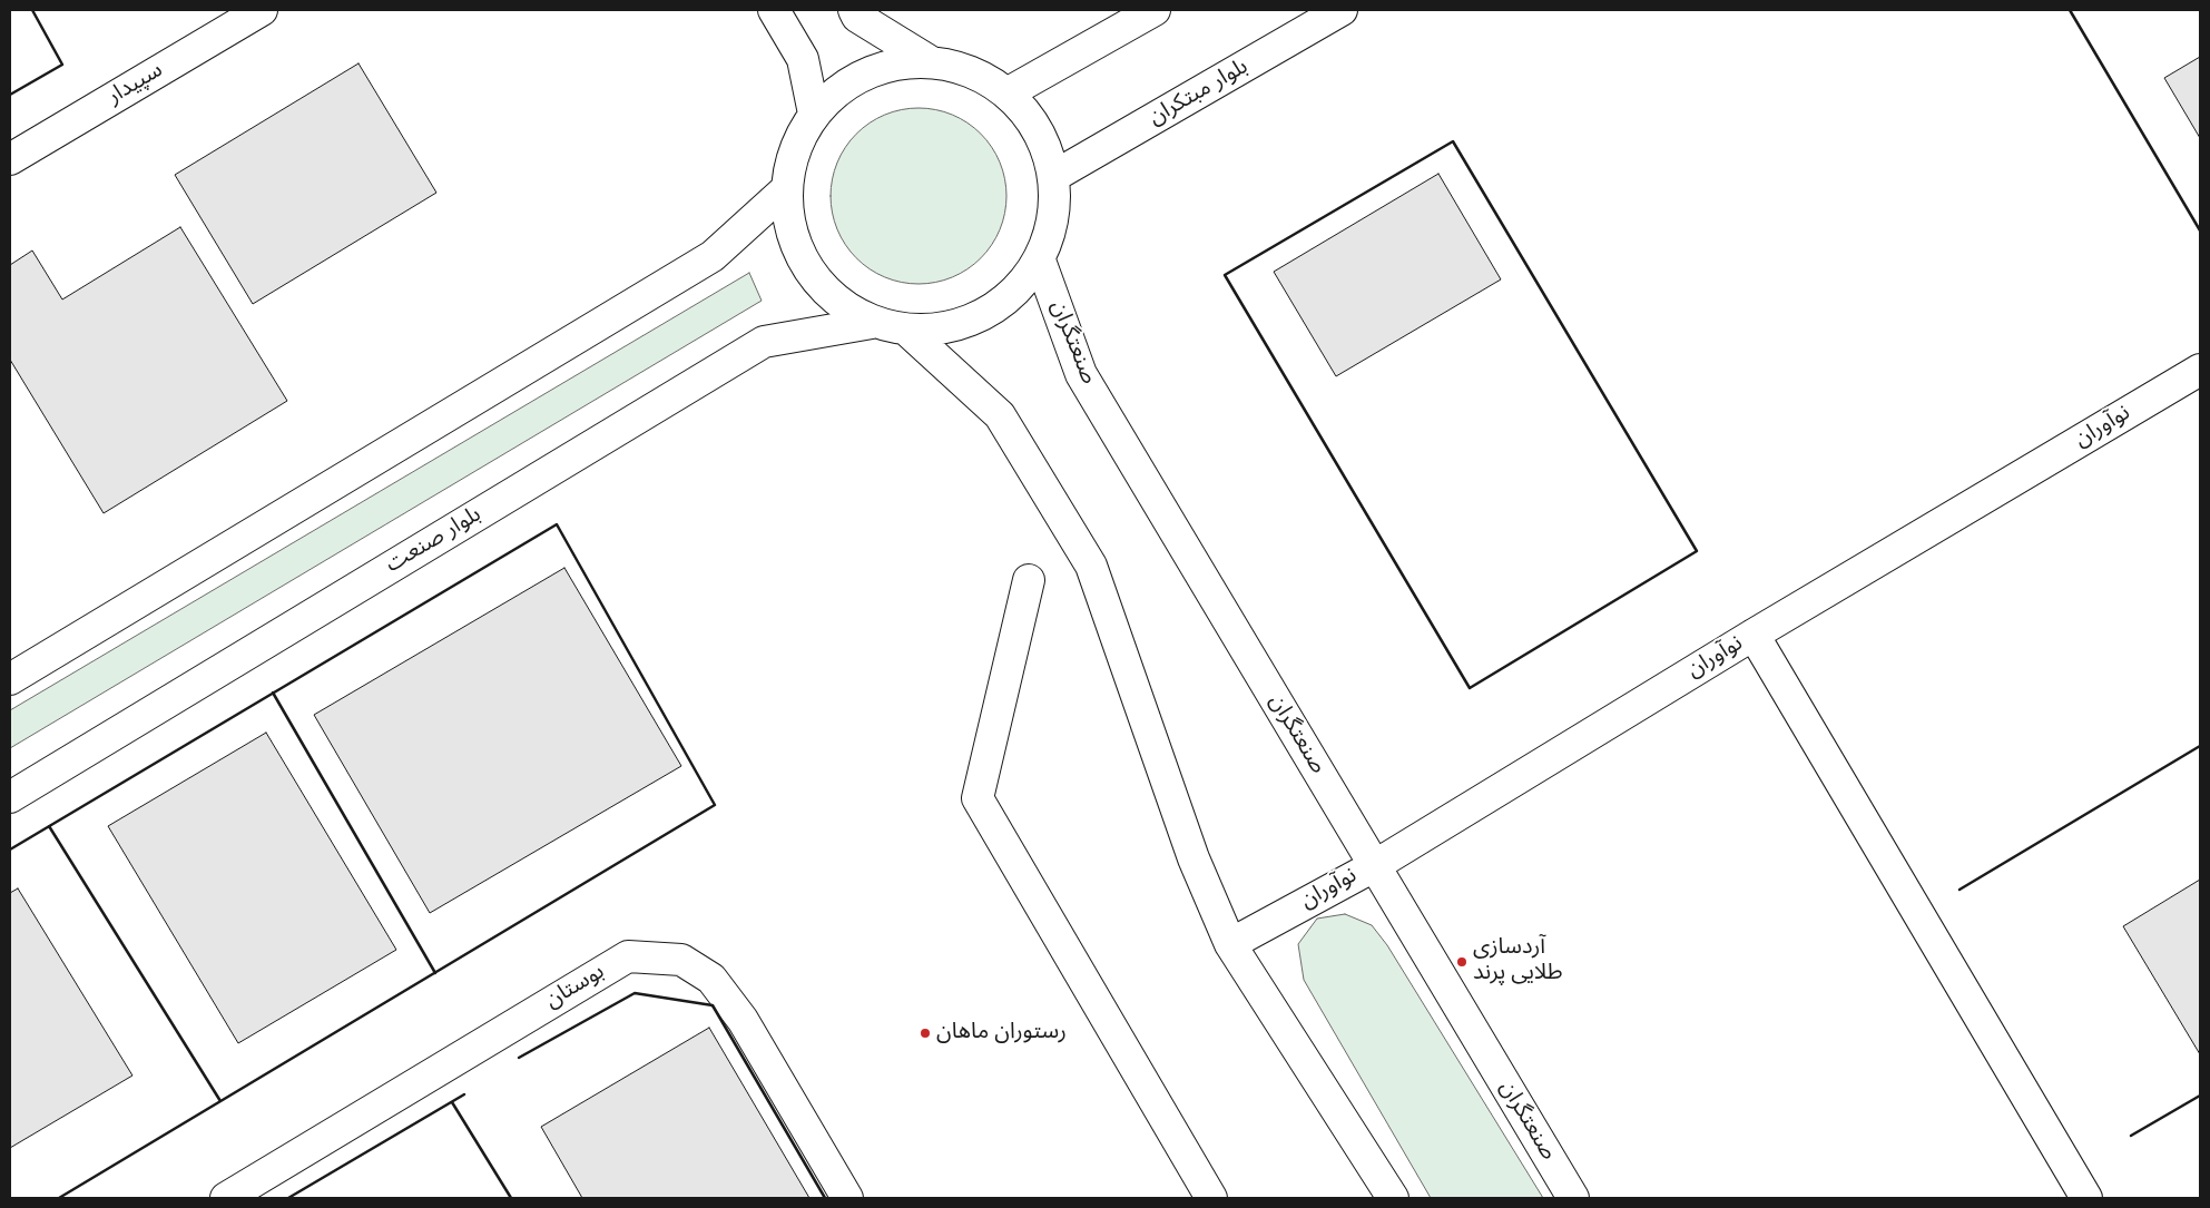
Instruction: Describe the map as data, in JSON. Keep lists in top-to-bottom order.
{
  "streets": {
    "street": [
      "سپیدار",
      "بلوار مبتکران",
      "صنعتگران",
      "نوآوران",
      "بلوار صنعت",
      "بوستان"
    ]
  },
  "crossings": [
    ["صنعتگران", "نوآوران"]
  ],
  "places": ["آردسازی طلایی پرند", "رستوران ماهان"]
}
